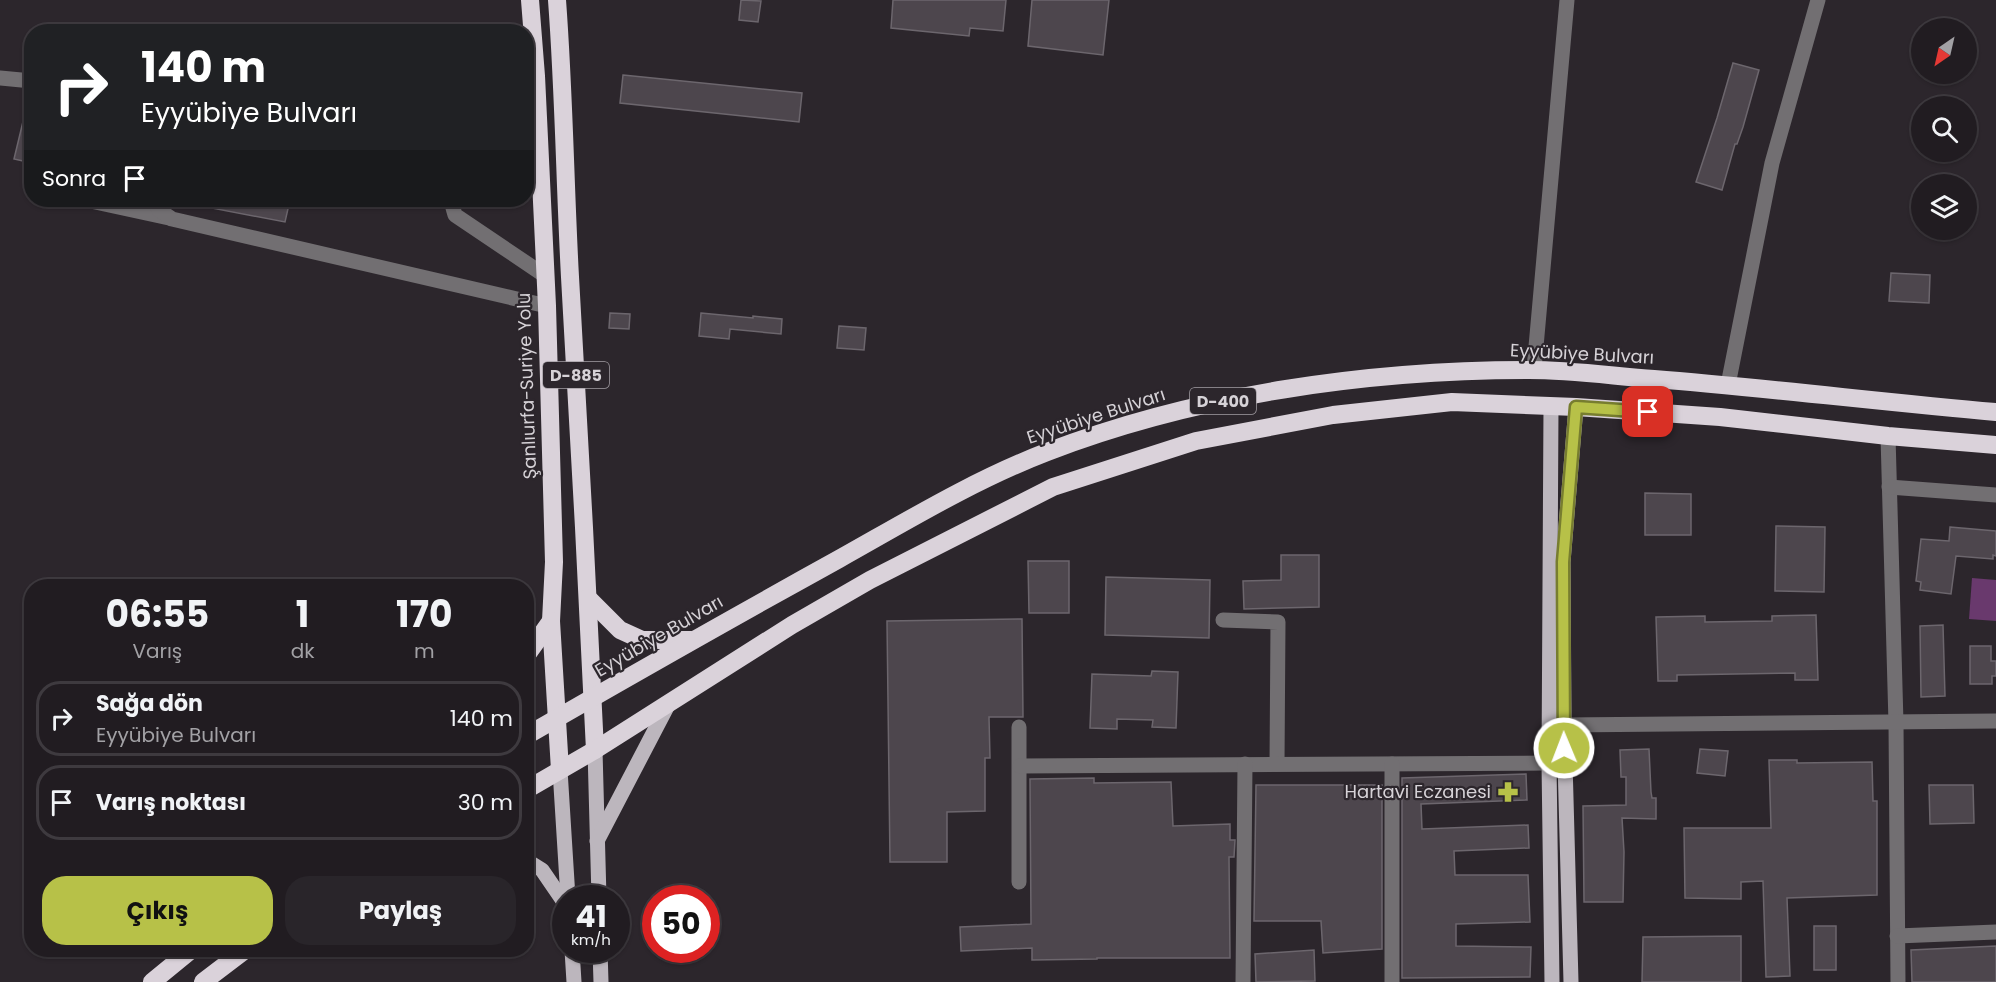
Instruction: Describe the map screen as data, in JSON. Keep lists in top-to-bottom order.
{
  "streets": {
    "highway": [
      "Eyyübiye Bulvarı",
      "D-885",
      "Şanlıurfa-Suriye Yolu",
      "D-400"
    ]
  },
  "crossings": [
    ["Eyyübiye Bulvarı", "D-885"],
    ["Eyyübiye Bulvarı", "Şanlıurfa-Suriye Yolu"],
    ["D-885", "D-400"],
    ["Şanlıurfa-Suriye Yolu", "D-400"]
  ],
  "places": {
    "pharmacy": ["Hartavi Eczanesi"]
  },
  "north": "bottom left",
  "page": {
    "turn": ["140 m", "Eyyübiye Bulvarı"],
    "then": "Sonra",
    "eta": [
      "06:55",
      "Varış",
      "1",
      "dk",
      "170",
      "m"
    ],
    "list": [
      {
        "name": "Sağa dön",
        "note": "Eyyübiye Bulvarı",
        "value": "140 m"
      },
      {
        "name": "Varış noktası",
        "value": "30 m"
      }
    ],
    "buttons": ["Çıkış", "Paylaş"],
    "speed": "41 km/h",
    "limit": "50"
  }
}
